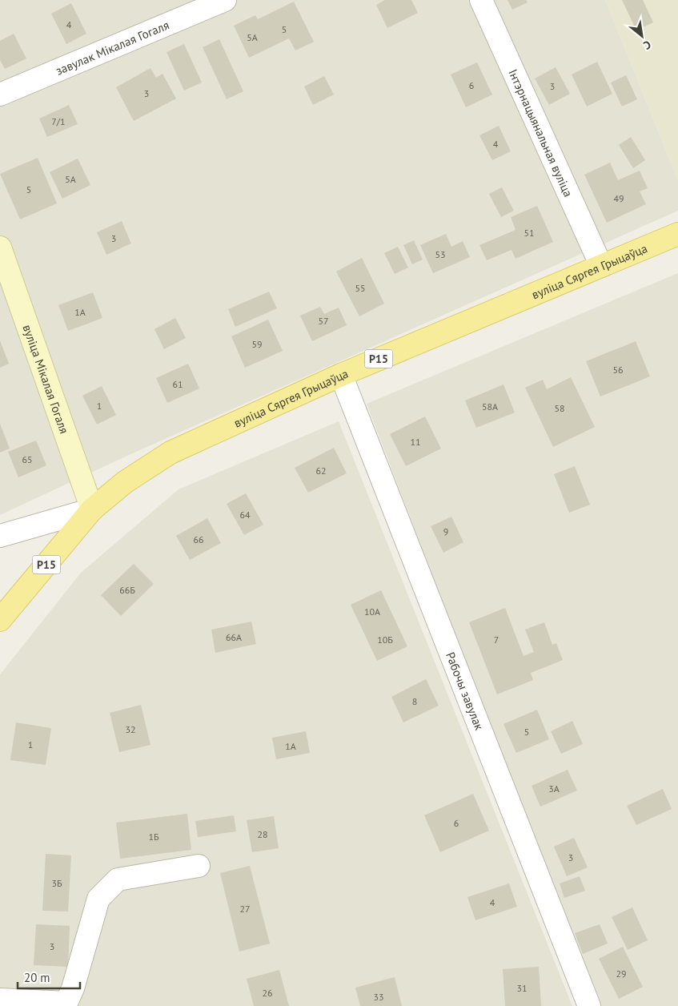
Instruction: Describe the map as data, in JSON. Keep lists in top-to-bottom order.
{
  "streets": {
    "main road": ["вуліца Сяргея Грыцаўца", "Р15"],
    "street": [
      "завулак Мікалая Гогаля",
      "Інтэрнацыянальная вуліца",
      "вуліца Мікалая Гогаля",
      "Рабочы завулак"
    ]
  },
  "crossings": [
    ["Інтэрнацыянальная вуліца", "вуліца Сяргея Грыцаўца"],
    ["вуліца Сяргея Грыцаўца", "Р15"],
    ["вуліца Сяргея Грыцаўца", "вуліца Мікалая Гогаля"],
    ["вуліца Сяргея Грыцаўца", "Рабочы завулак"],
    ["Р15", "вуліца Мікалая Гогаля"]
  ],
  "house_numbers": [
    "4",
    "5",
    "5А",
    "6",
    "3",
    "3",
    "7/1",
    "4",
    "5А",
    "5",
    "49",
    "51",
    "3",
    "53",
    "55",
    "1А",
    "57",
    "59",
    "56",
    "61",
    "1",
    "58А",
    "58",
    "11",
    "65",
    "62",
    "64",
    "9",
    "66",
    "66Б",
    "10А",
    "66А",
    "10Б",
    "7",
    "8",
    "32",
    "5",
    "1",
    "1А",
    "3А",
    "6",
    "28",
    "1Б",
    "3",
    "3Б",
    "4",
    "27",
    "3",
    "29",
    "31",
    "26",
    "33"
  ],
  "scale_bar": "20 m",
  "north": "bottom right"
}
